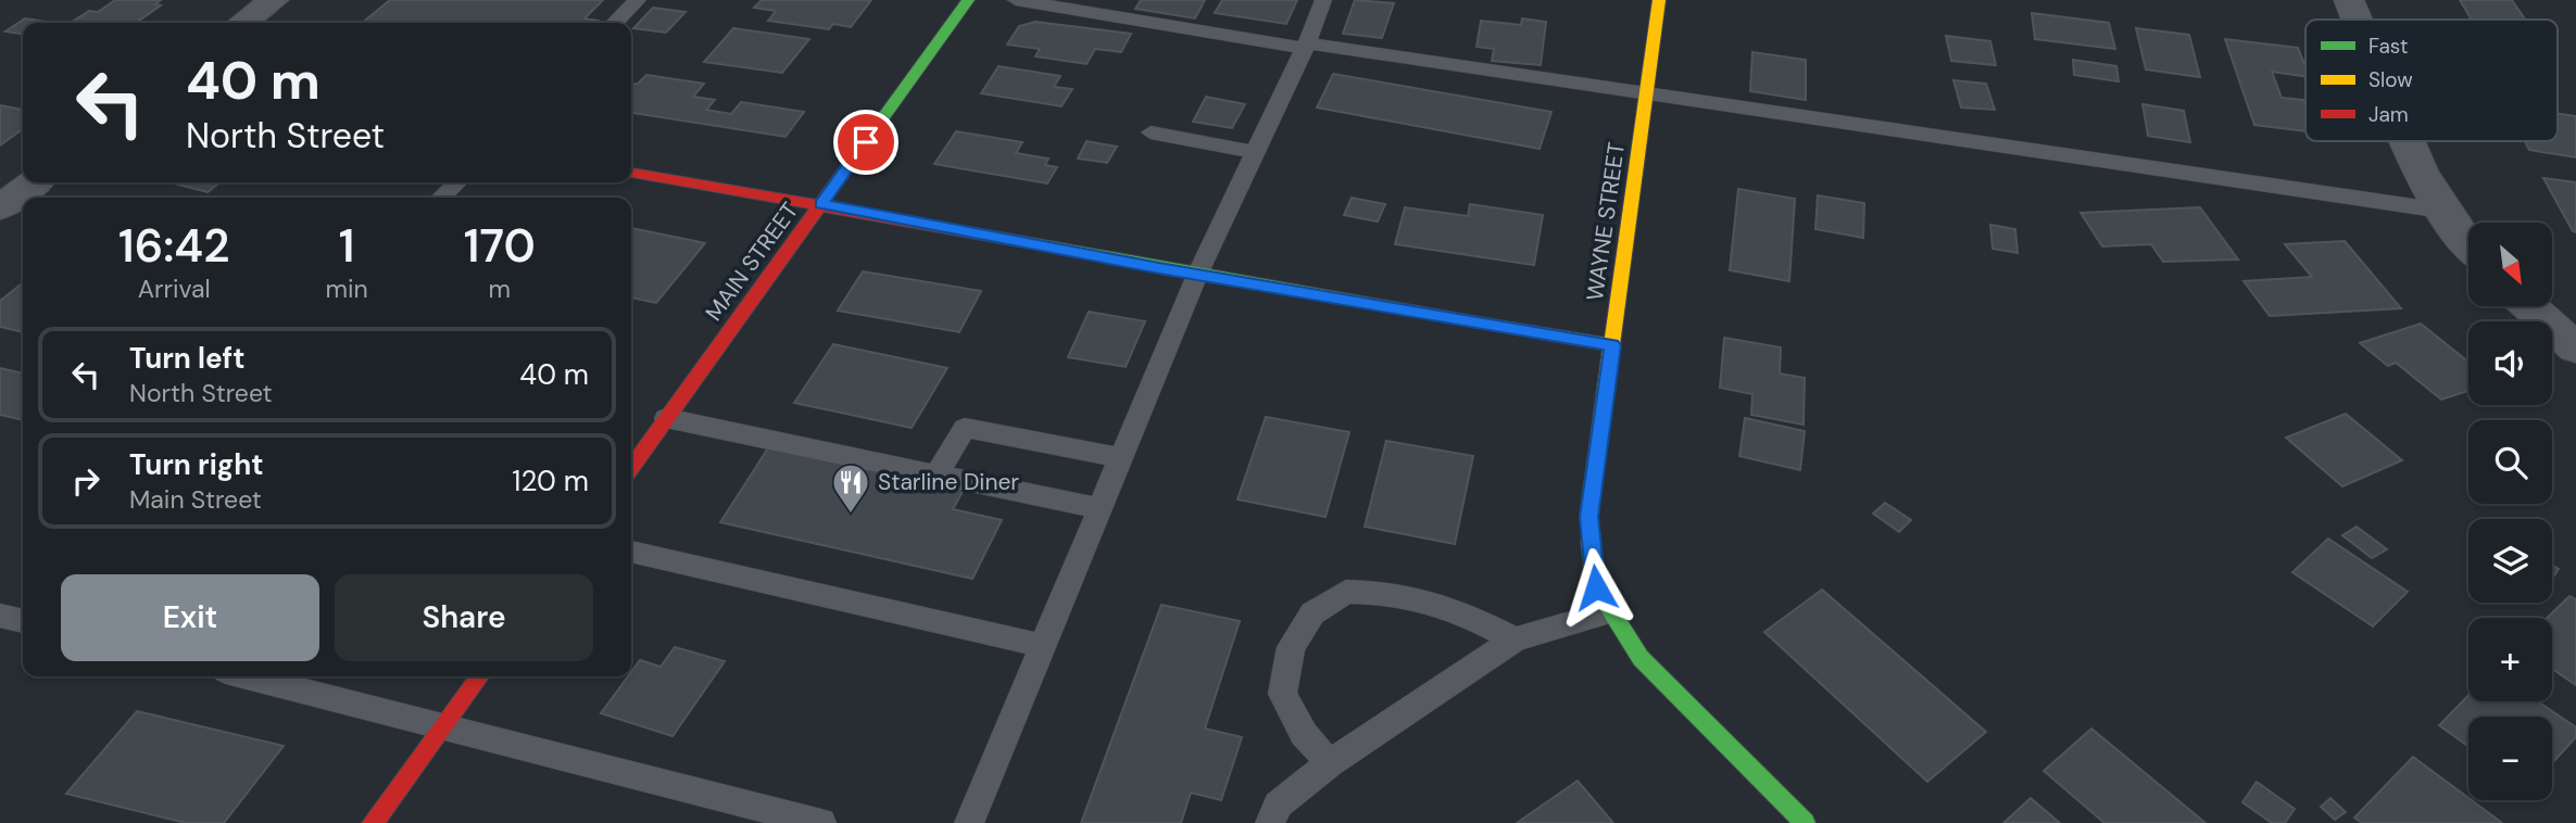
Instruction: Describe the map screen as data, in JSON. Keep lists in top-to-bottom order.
{
  "streets": {
    "street": ["WAYNE STREET", "MAIN STREET"]
  },
  "places": {
    "restaurant": ["Starline Diner"]
  },
  "legend": ["Fast", "Slow", "Jam"],
  "north": "bottom right",
  "page": {
    "turn": ["40 m", "North Street"],
    "eta": [
      "16:42",
      "Arrival",
      "1",
      "min",
      "170",
      "m"
    ],
    "map_buttons": ["+", "−"],
    "list": [
      {
        "name": "Turn left",
        "note": "North Street",
        "value": "40 m"
      },
      {
        "name": "Turn right",
        "note": "Main Street",
        "value": "120 m"
      }
    ],
    "buttons": ["Exit", "Share"]
  }
}
